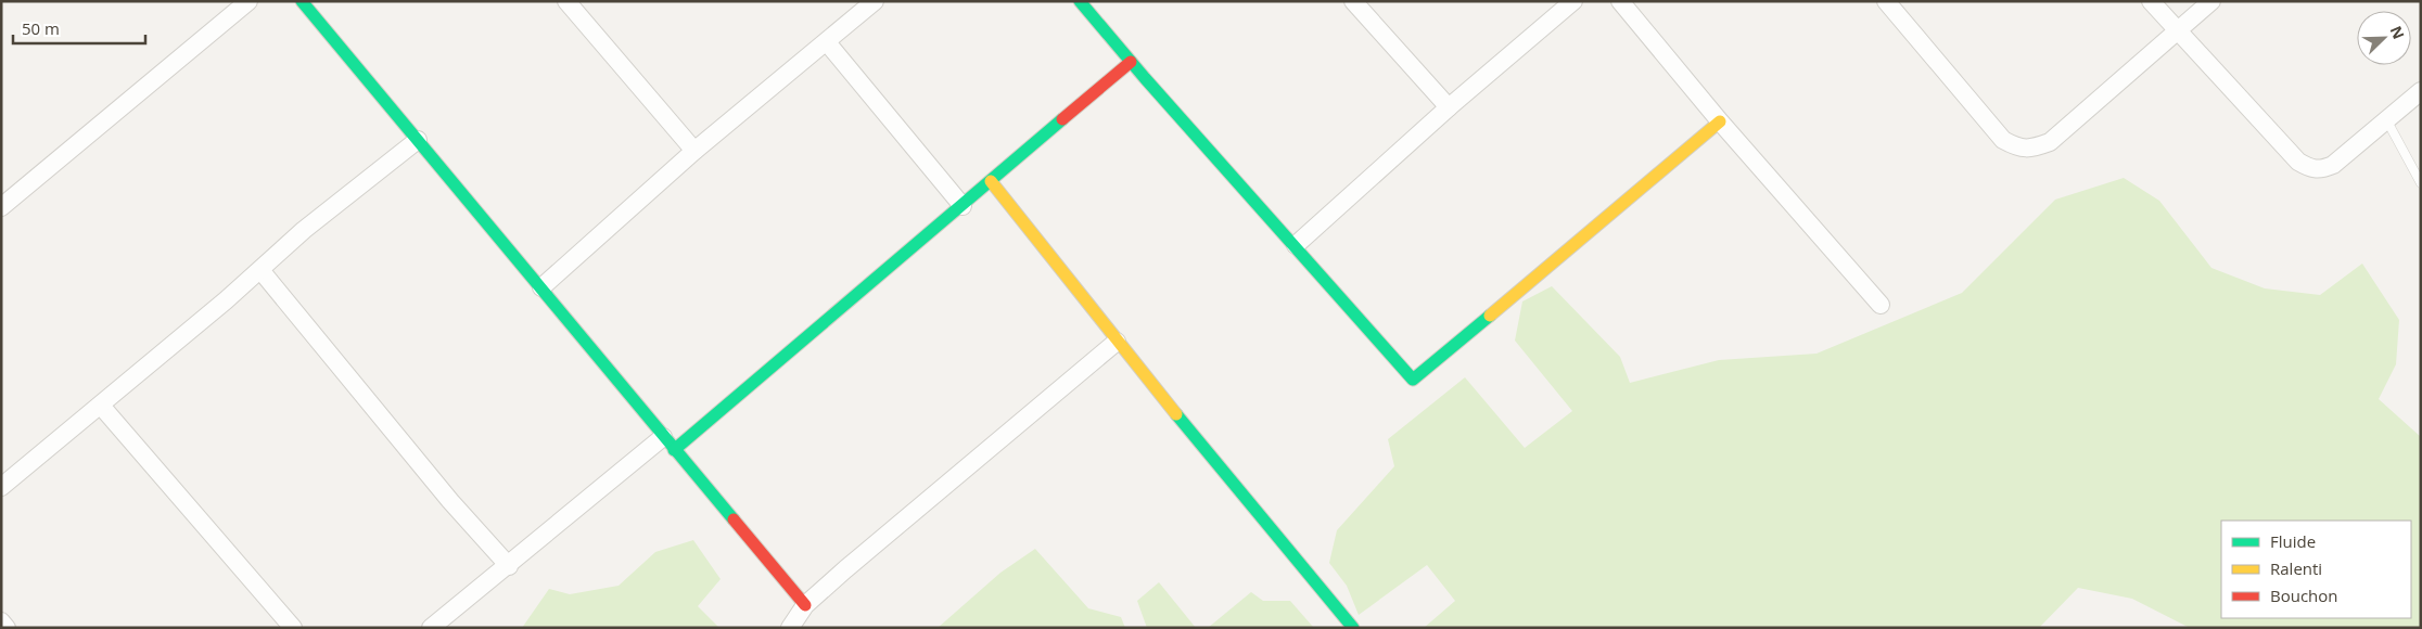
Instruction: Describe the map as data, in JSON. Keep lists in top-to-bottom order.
{
  "legend": ["Fluide", "Ralenti", "Bouchon"],
  "scale_bar": "50 m",
  "north": "top right"
}
